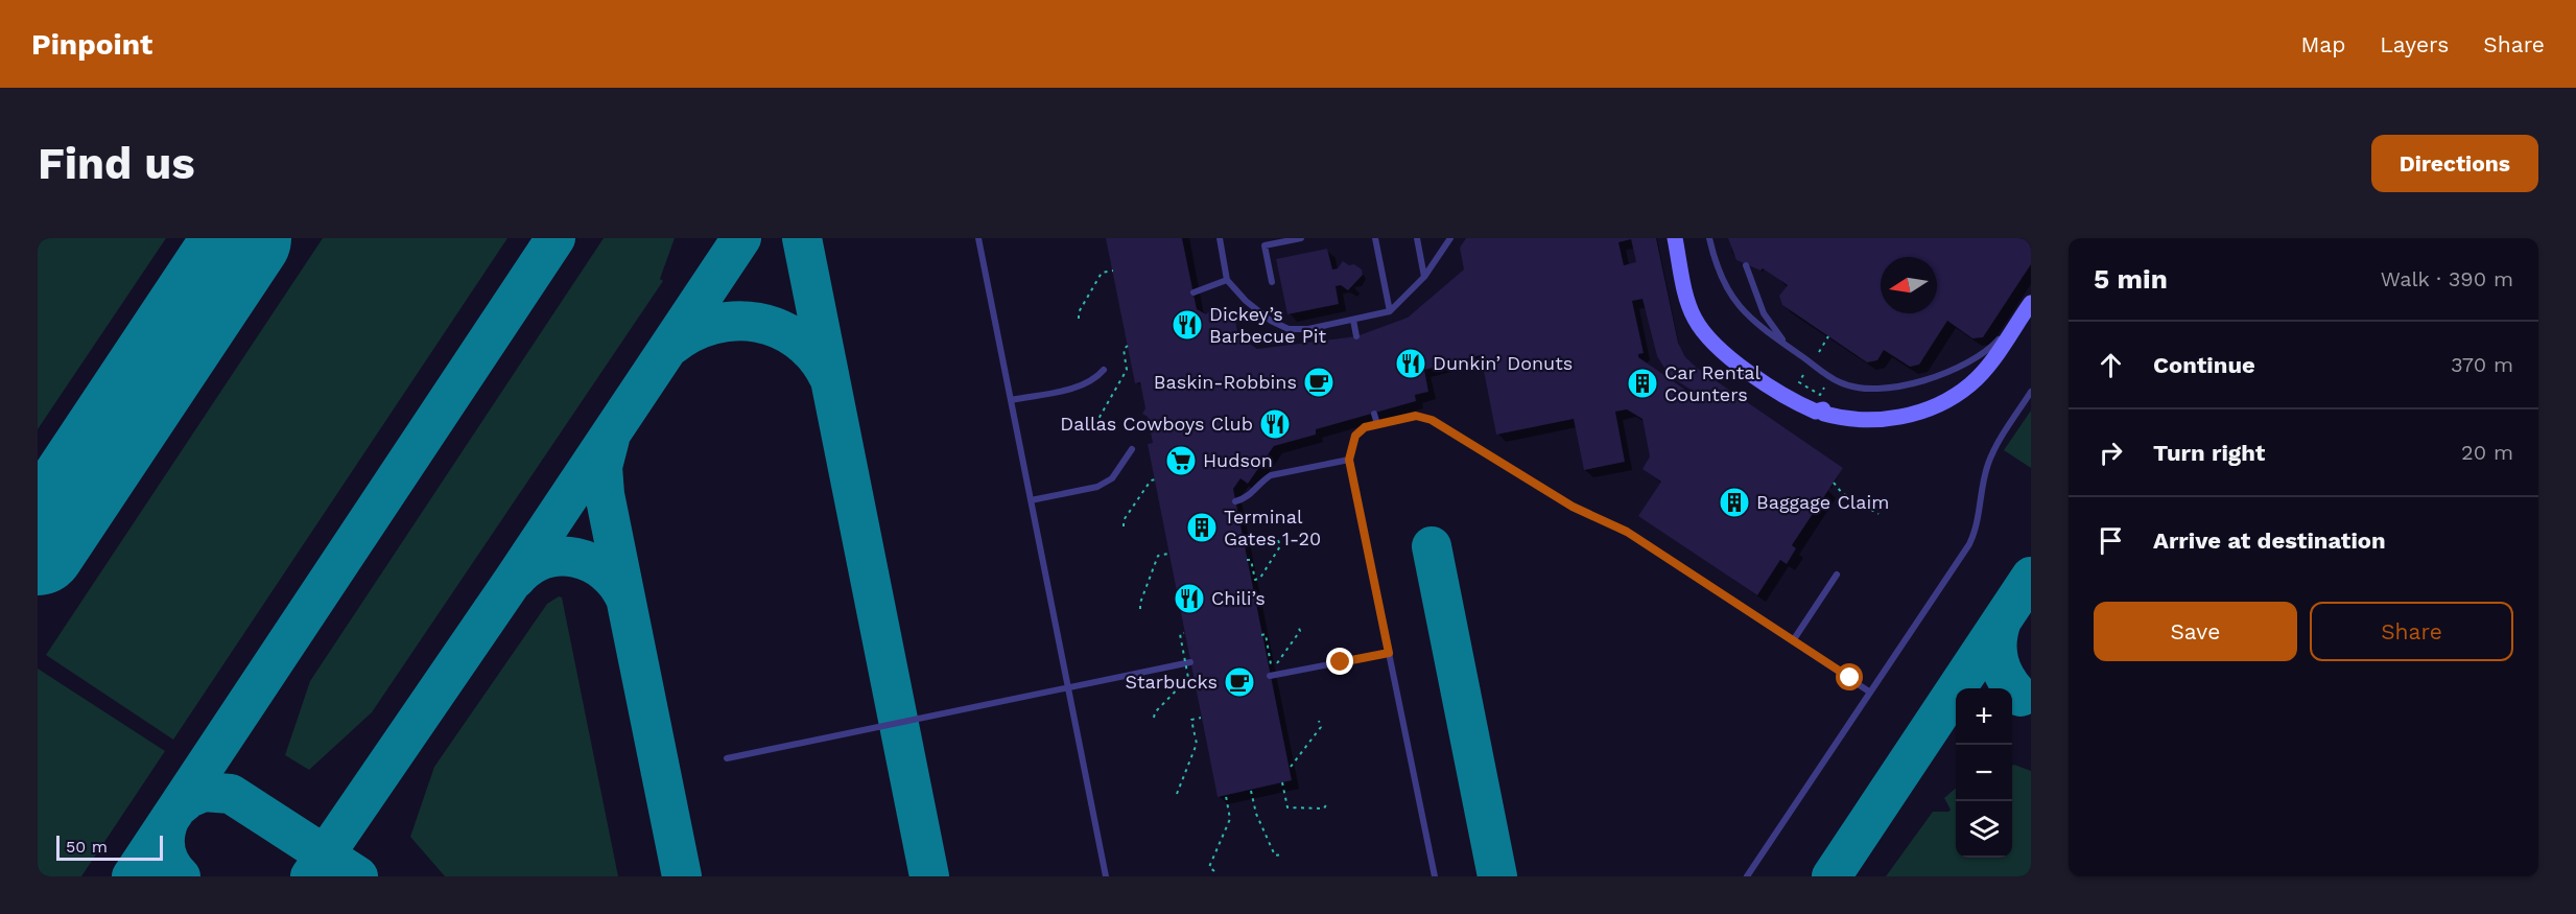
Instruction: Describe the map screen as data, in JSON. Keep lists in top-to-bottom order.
{
  "places": {
    "restaurant": [
      "Dickey’s Barbecue Pit",
      "Dunkin’ Donuts",
      "Dallas Cowboys Club",
      "Chili’s"
    ],
    "cafe": ["Baskin-Robbins", "Starbucks"],
    "building": ["Car Rental Counters", "Baggage Claim", "Terminal Gates 1-20"],
    "supermarket": ["Hudson"]
  },
  "scale_bar": "50 m",
  "north": "left",
  "page": {
    "header": "Pinpoint",
    "nav": ["Map", "Layers", "Share"],
    "buttons": [
      "Directions",
      ["Save", "Share"]
    ],
    "title": "Find us",
    "heading": ["5 min", "Walk · 390 m"],
    "list": [
      ["Continue", "370 m"],
      ["Turn right", "20 m"],
      "Arrive at destination"
    ],
    "map_buttons": ["+", "−"],
    "scale": "50 m"
  }
}
